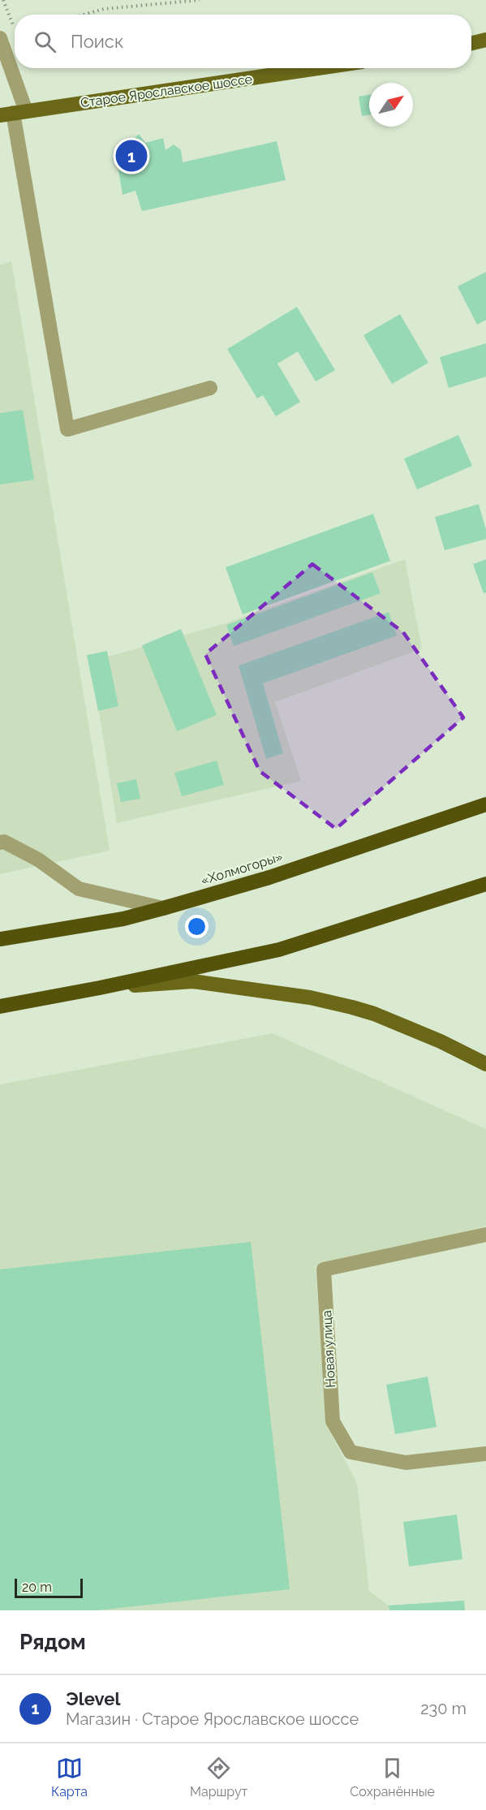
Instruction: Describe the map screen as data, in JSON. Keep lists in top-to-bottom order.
{
  "streets": {
    "highway": ["«Холмогоры»"],
    "main road": ["Старое Ярославское шоссе"],
    "street": ["Новая улица"]
  },
  "scale_bar": "20 m",
  "north": "top right",
  "page": {
    "search": "Поиск",
    "pins": "1",
    "scale": "20 m",
    "heading": "Рядом",
    "list": [
      {
        "mark": "1",
        "name": "Эlevel",
        "note": "Магазин · Старое Ярославское шоссе",
        "value": "230 m"
      }
    ],
    "nav": ["Карта", "Маршрут", "Сохранённые"]
  }
}
